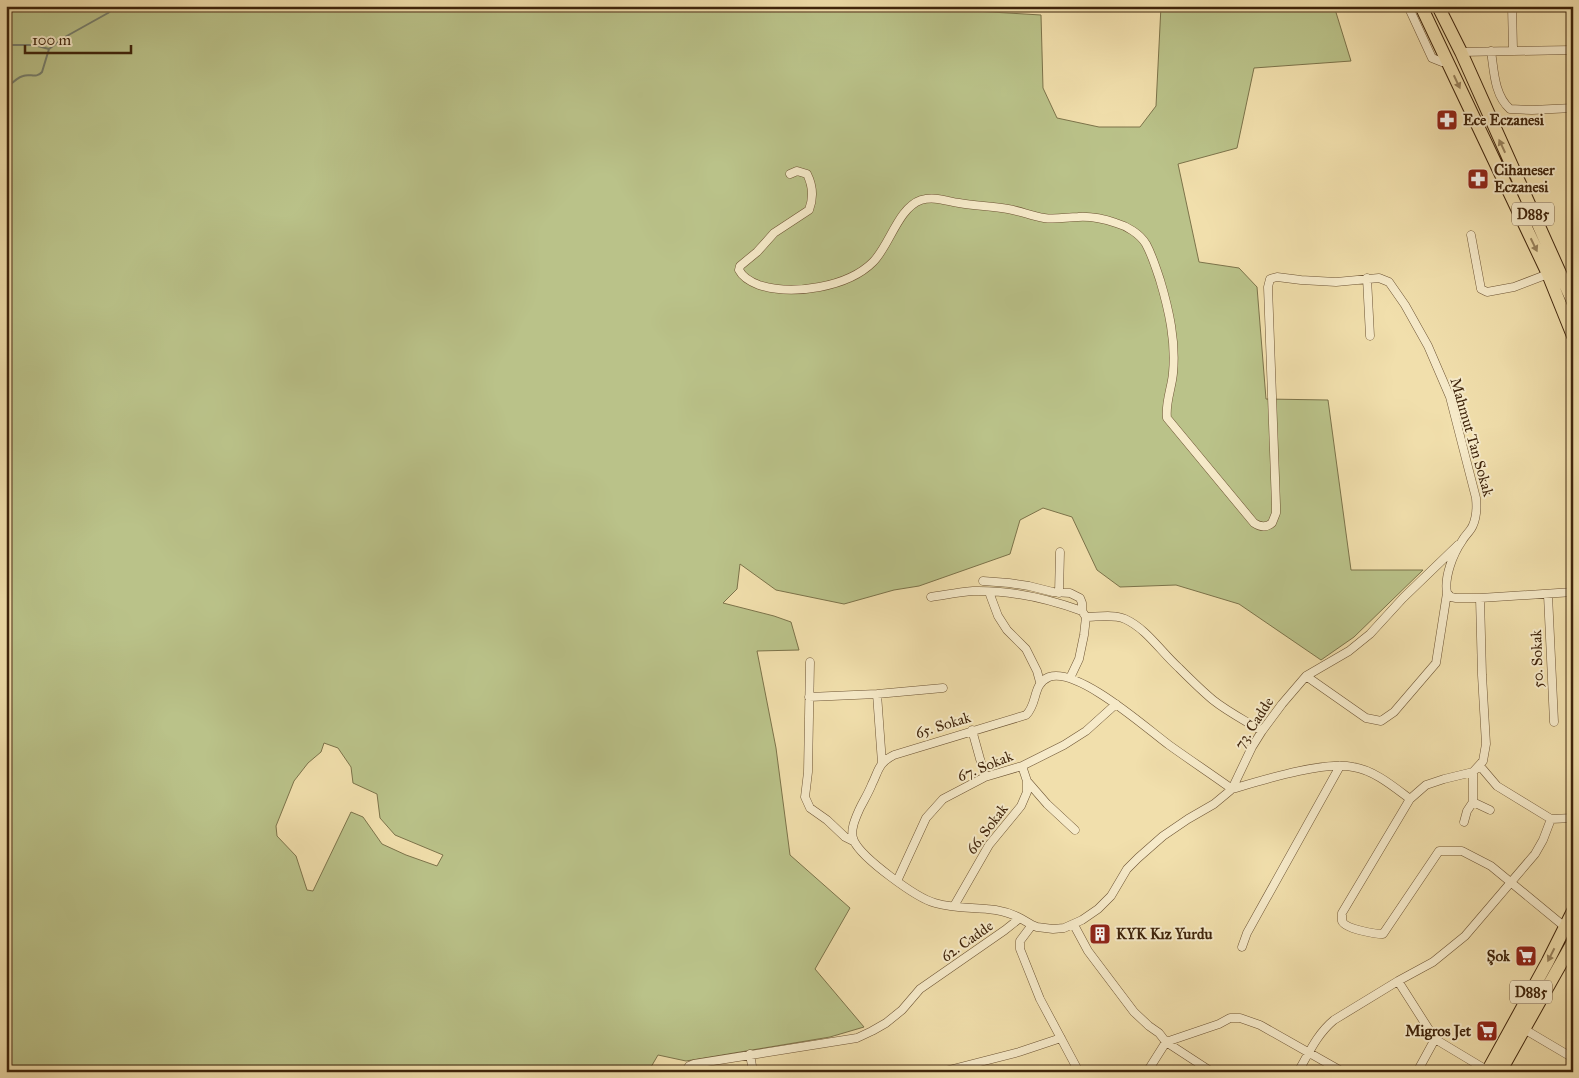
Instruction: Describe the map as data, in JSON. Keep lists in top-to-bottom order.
{
  "streets": {
    "main road": ["D885"],
    "street": [
      "Mahmut Tan Sokak",
      "50. Sokak",
      "73. Cadde",
      "65. Sokak",
      "67. Sokak",
      "66. Sokak",
      "62. Cadde"
    ]
  },
  "crossings": [
    ["Mahmut Tan Sokak", "73. Cadde"],
    ["67. Sokak", "66. Sokak"]
  ],
  "places": {
    "pharmacy": ["Ece Eczanesi", "Cihaneser Eczanesi"],
    "building": ["KYK Kız Yurdu"],
    "supermarket": ["Şok", "Migros Jet"]
  },
  "scale_bar": "100 m"
}
